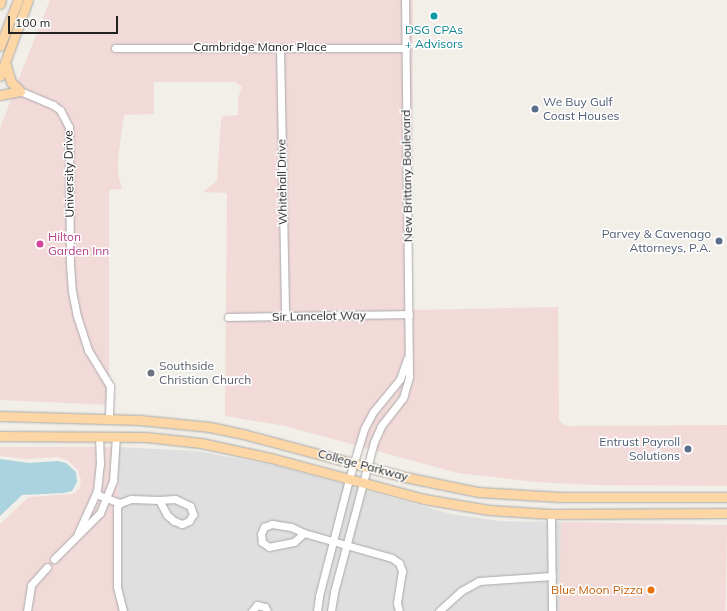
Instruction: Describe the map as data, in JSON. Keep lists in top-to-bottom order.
{
  "streets": {
    "main road": ["College Parkway"],
    "street": [
      "Cambridge Manor Place",
      "University Drive",
      "New Brittany Boulevard",
      "Whitehall Drive",
      "Sir Lancelot Way"
    ]
  },
  "crossings": [
    ["Cambridge Manor Place", "New Brittany Boulevard"],
    ["Cambridge Manor Place", "Whitehall Drive"],
    ["University Drive", "College Parkway"],
    ["New Brittany Boulevard", "Sir Lancelot Way"],
    ["New Brittany Boulevard", "College Parkway"],
    ["Whitehall Drive", "Sir Lancelot Way"]
  ],
  "places": [
    "DSG CPAs + Advisors",
    "We Buy Gulf Coast Houses",
    "Parvey & Cavenago Attorneys, P.A.",
    "Hilton Garden Inn",
    "Southside Christian Church",
    "Entrust Payroll Solutions",
    "Blue Moon Pizza"
  ],
  "scale_bar": "100 m"
}
